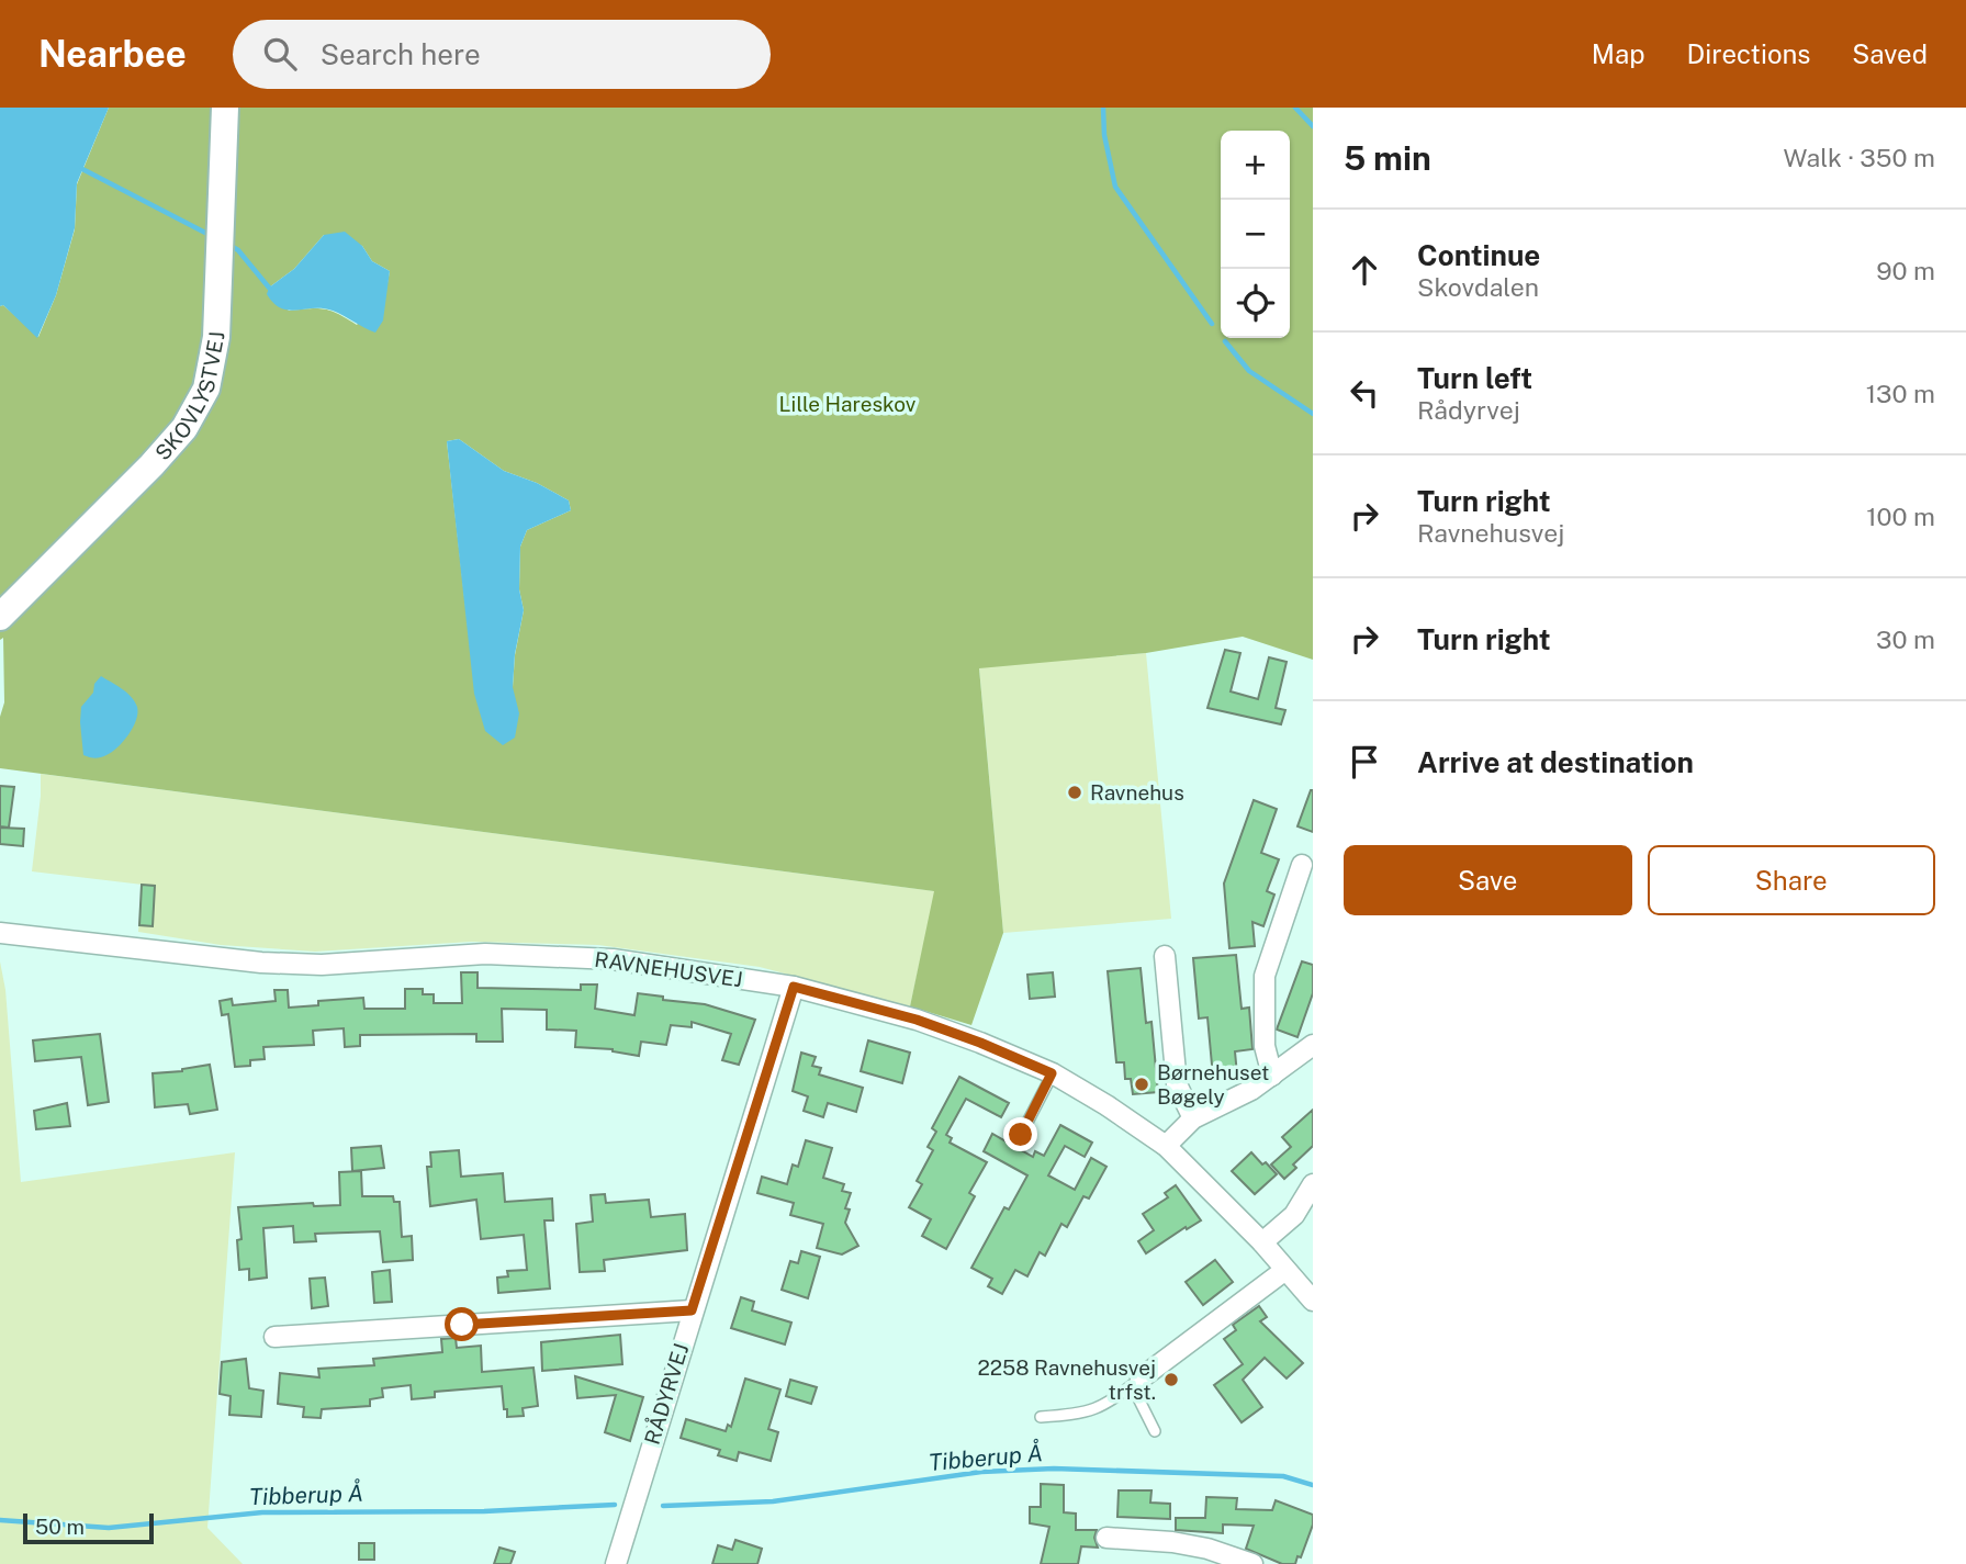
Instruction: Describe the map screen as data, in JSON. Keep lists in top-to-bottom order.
{
  "streets": {
    "street": ["SKOVLYSTVEJ", "RAVNEHUSVEJ", "RÅDYRVEJ"]
  },
  "crossings": [
    ["RAVNEHUSVEJ", "RÅDYRVEJ"]
  ],
  "water": ["Tibberup Å"],
  "parks": ["Lille Hareskov"],
  "places": ["Ravnehus", "Børnehuset Bøgely", "2258 Ravnehusvej trfst."],
  "scale_bar": "50 m",
  "page": {
    "header": "Nearbee",
    "search": "Search here",
    "nav": ["Map", "Directions", "Saved"],
    "heading": ["5 min", "Walk · 350 m"],
    "map_buttons": ["+", "−"],
    "list": [
      ["Continue", "Skovdalen", "90 m"],
      ["Turn left", "Rådyrvej", "130 m"],
      ["Turn right", "Ravnehusvej", "100 m"],
      ["Turn right", "30 m"],
      "Arrive at destination"
    ],
    "buttons": ["Save", "Share"],
    "scale": "50 m"
  }
}
